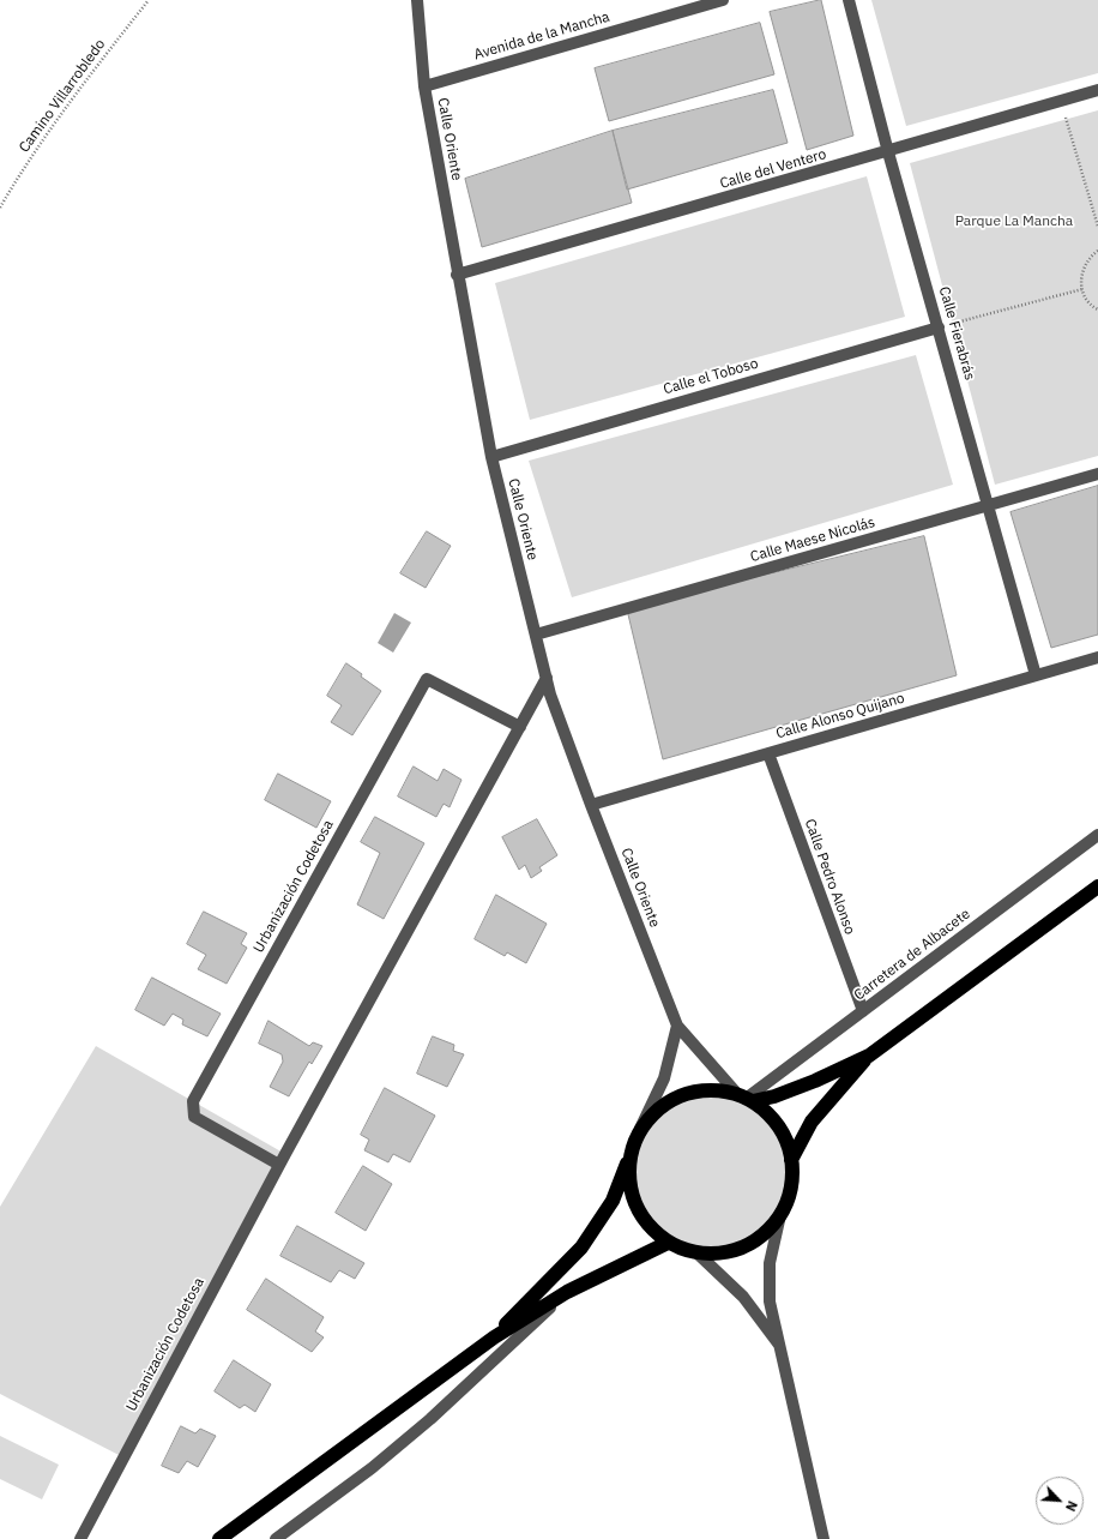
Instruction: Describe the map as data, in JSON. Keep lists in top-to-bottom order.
{
  "streets": {
    "street": [
      "Avenida de la Mancha",
      "Calle Oriente",
      "Calle del Ventero",
      "Calle Fierabrás",
      "Calle el Toboso",
      "Calle Maese Nicolás",
      "Calle Alonso Quijano",
      "Calle Pedro Alonso",
      "Urbanización Codetosa",
      "Carretera de Albacete"
    ],
    "path": ["Camino Villarrobledo"]
  },
  "crossings": [
    ["Avenida de la Mancha", "Calle Oriente"],
    ["Calle Oriente", "Calle del Ventero"],
    ["Calle Oriente", "Calle el Toboso"],
    ["Calle Oriente", "Calle Maese Nicolás"],
    ["Calle Oriente", "Calle Alonso Quijano"],
    ["Calle Oriente", "Urbanización Codetosa"],
    ["Calle Oriente", "Carretera de Albacete"],
    ["Calle del Ventero", "Calle Fierabrás"],
    ["Calle Fierabrás", "Calle el Toboso"],
    ["Calle Fierabrás", "Calle Maese Nicolás"],
    ["Calle Fierabrás", "Calle Alonso Quijano"],
    ["Calle Alonso Quijano", "Calle Pedro Alonso"],
    ["Calle Pedro Alonso", "Carretera de Albacete"]
  ],
  "parks": ["Parque La Mancha"],
  "north": "bottom right"
}
